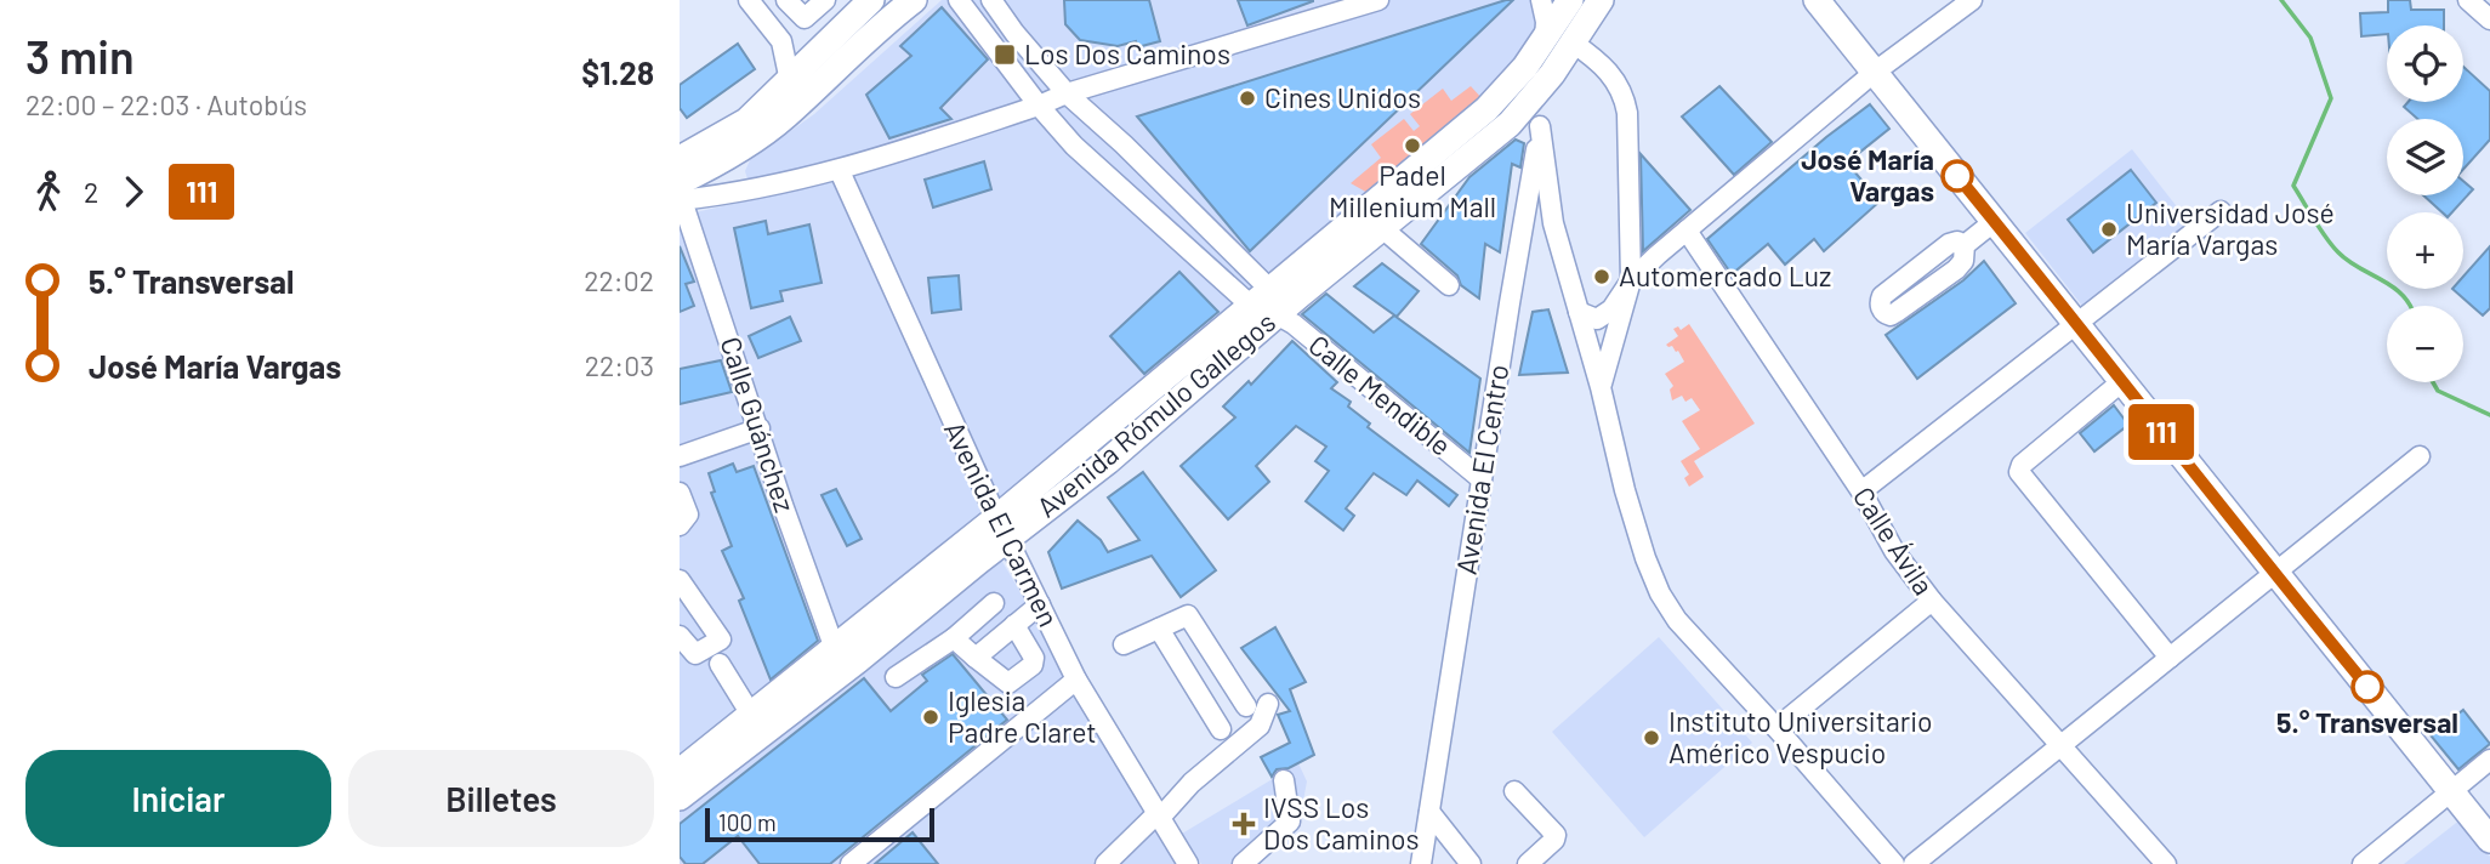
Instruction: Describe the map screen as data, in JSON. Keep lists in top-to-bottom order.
{
  "streets": {
    "main road": ["Avenida Rómulo Gallegos"],
    "street": [
      "Calle Mendible",
      "Calle Guánchez",
      "Avenida El Centro",
      "Avenida El Carmen",
      "Calle Ávila"
    ]
  },
  "crossings": [
    ["Calle Mendible", "Avenida Rómulo Gallegos"],
    ["Calle Mendible", "Avenida El Centro"],
    ["Avenida Rómulo Gallegos", "Calle Guánchez"],
    ["Avenida Rómulo Gallegos", "Avenida El Carmen"]
  ],
  "places": {
    "transit": ["Los Dos Caminos"],
    "other": [
      "Cines Unidos",
      "Padel Millenium Mall",
      "José María Vargas",
      "Universidad José María Vargas",
      "Automercado Luz",
      "5.° Transversal",
      "Iglesia Padre Claret",
      "Instituto Universitario Américo Vespucio"
    ],
    "health": ["IVSS Los Dos Caminos"]
  },
  "lines": ["bus line 111"],
  "scale_bar": "100 m",
  "page": {
    "heading": ["3 min", "22:00 – 22:03 · Autobús", "$1.28"],
    "on_map": "111",
    "map_buttons": ["+", "−"],
    "legs": ["2", "111"],
    "list": [
      {
        "name": "5.° Transversal",
        "value": "22:02"
      },
      {
        "name": "José María Vargas",
        "value": "22:03"
      }
    ],
    "buttons": ["Iniciar", "Billetes"],
    "scale": "100 m"
  }
}
